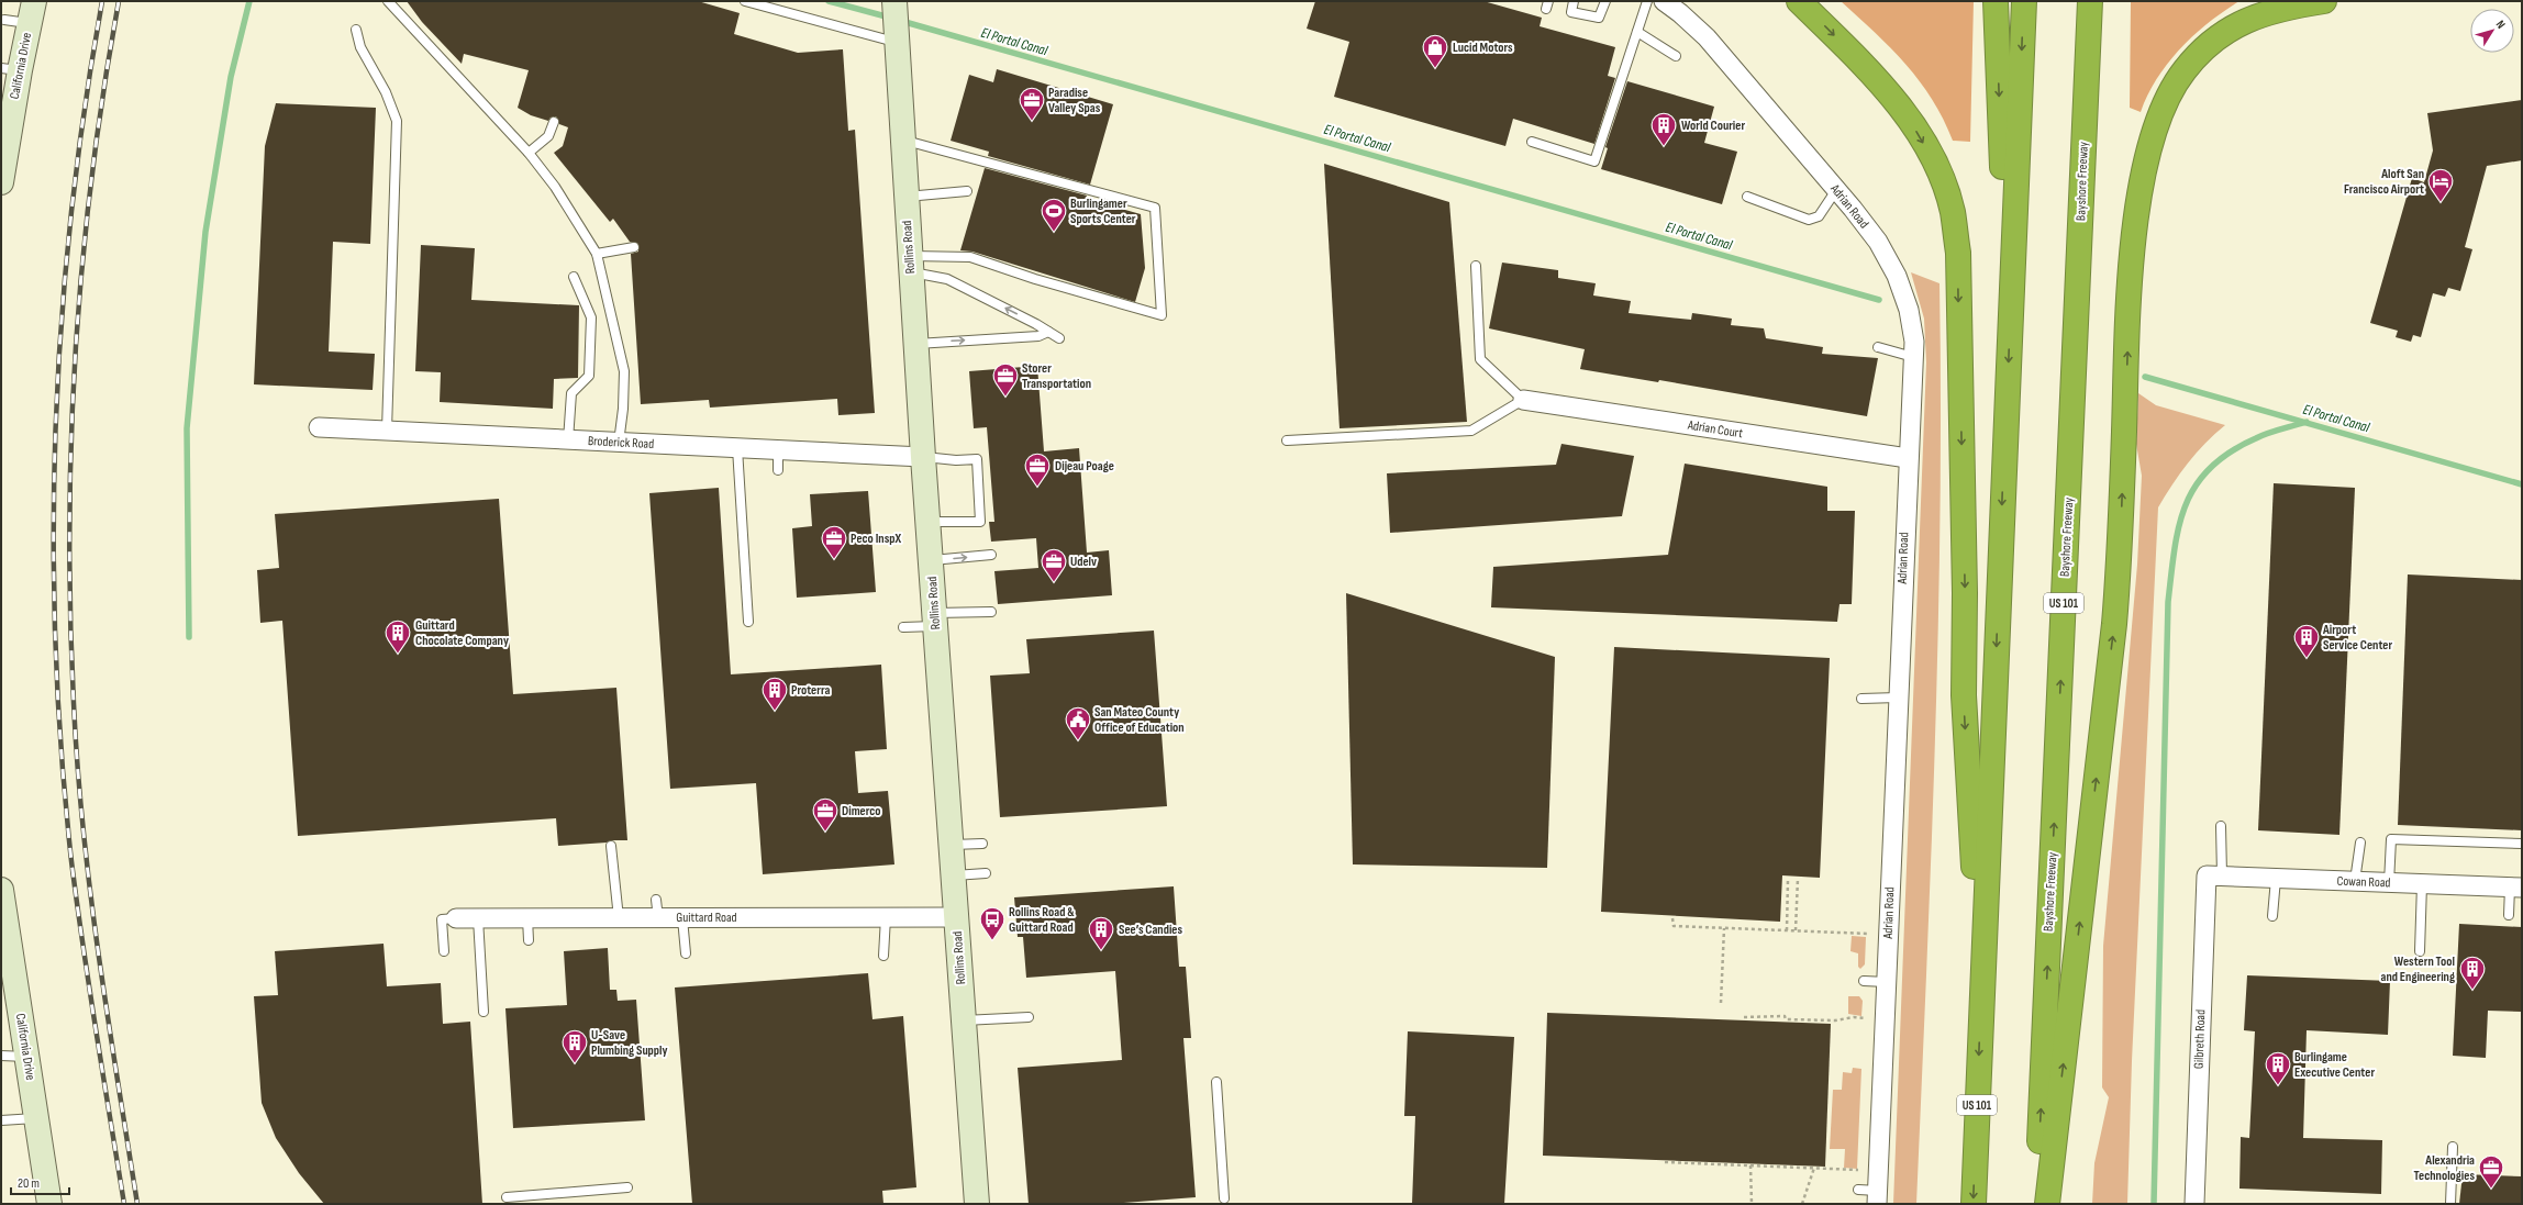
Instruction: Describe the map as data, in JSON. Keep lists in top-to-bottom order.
{
  "streets": {
    "highway": ["Bayshore Freeway", "US 101"],
    "main road": ["California Drive", "Rollins Road"],
    "street": [
      "Adrian Road",
      "Adrian Court",
      "Broderick Road",
      "Cowan Road",
      "Guittard Road",
      "Gilbreth Road"
    ]
  },
  "crossings": [
    ["Adrian Road", "Adrian Court"],
    ["Rollins Road", "Broderick Road"],
    ["Rollins Road", "Guittard Road"],
    ["Cowan Road", "Gilbreth Road"]
  ],
  "water": ["El Portal Canal"],
  "places": {
    "shop": ["Lucid Motors"],
    "office": [
      "Paradise Valley Spas",
      "Storer Transportation",
      "Dijeau Poage",
      "Peco InspX",
      "Udelv",
      "Dimerco",
      "Alexandria Technologies"
    ],
    "building": [
      "World Courier",
      "Guittard Chocolate Company",
      "Airport Service Center",
      "Proterra",
      "See’s Candies",
      "Western Tool and Engineering",
      "U-Save Plumbing Supply",
      "Burlingame Executive Center"
    ],
    "hotel": ["Aloft San Francisco Airport"],
    "sports": ["Burlingamer Sports Center"],
    "public building": ["San Mateo County Office of Education"],
    "bus stop": ["Rollins Road & Guittard Road"]
  },
  "scale_bar": "20 m",
  "north": "top right"
}
